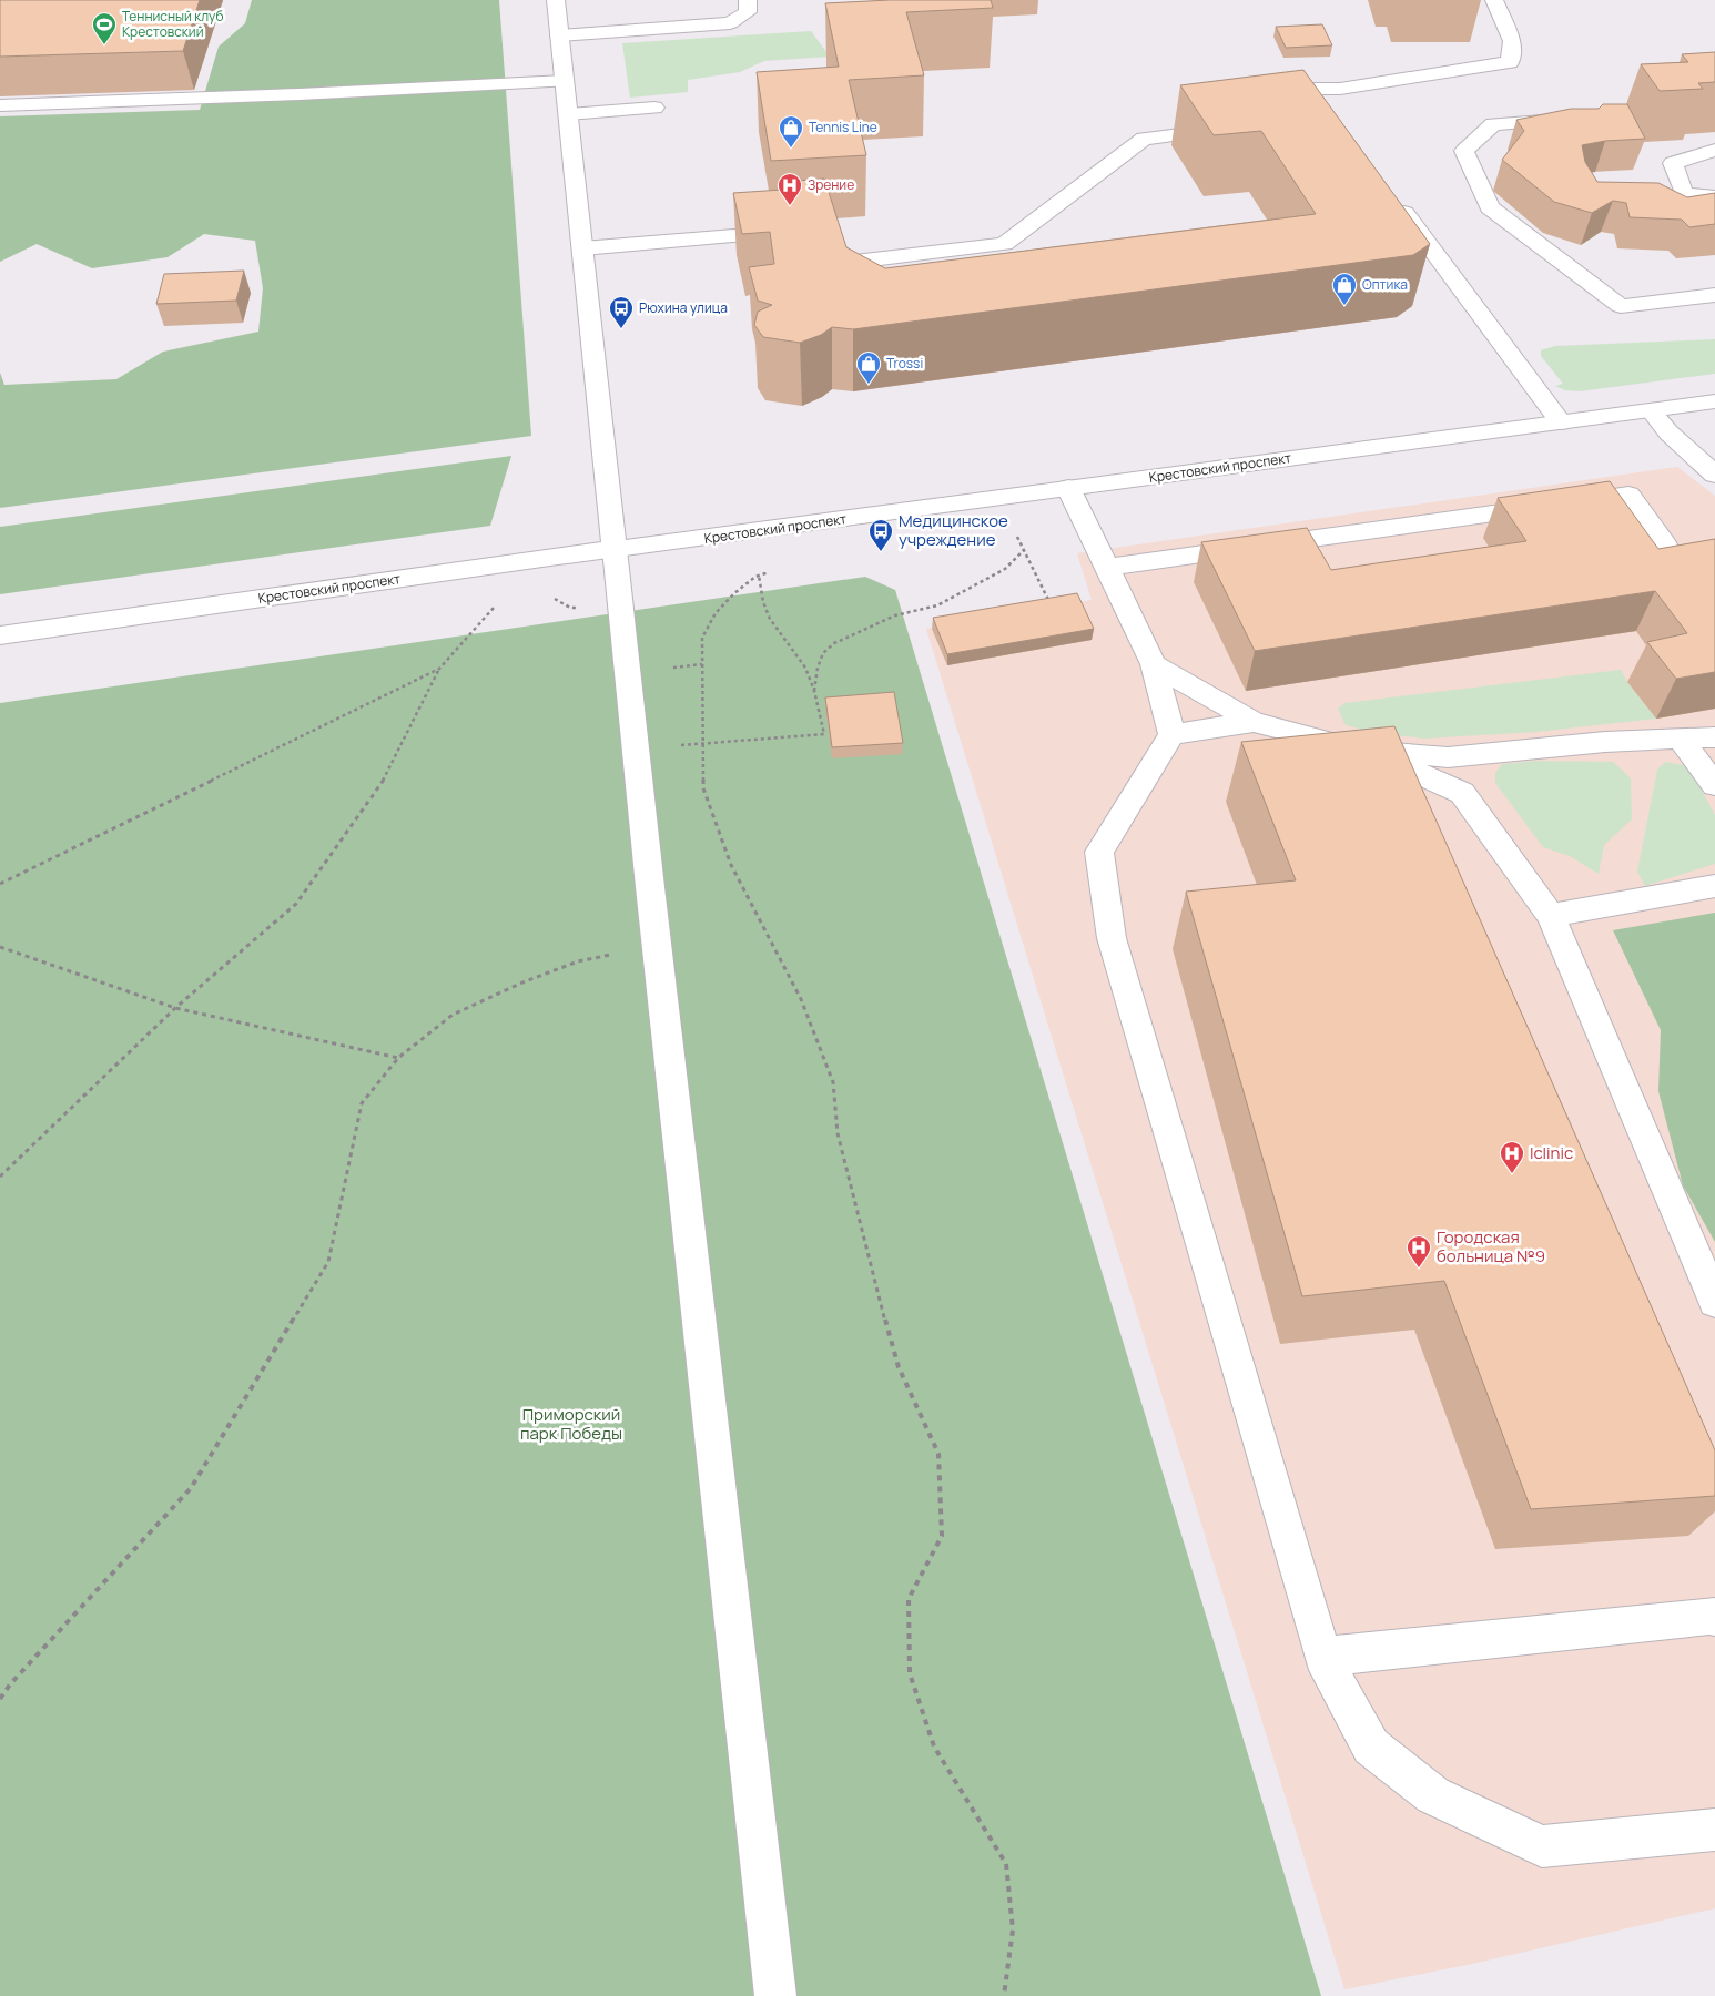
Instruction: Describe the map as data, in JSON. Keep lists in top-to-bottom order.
{
  "streets": {
    "street": ["Крестовский проспект"]
  },
  "parks": ["Приморский парк Победы"],
  "places": {
    "sports": ["Теннисный клуб Крестовский"],
    "shop": ["Tennis Line", "Оптика", "Trossi"],
    "hospital": ["Зрение", "Iclinic", "Городская больница №9"],
    "bus stop": ["Рюхина улица", "Медицинское учреждение"]
  }
}
